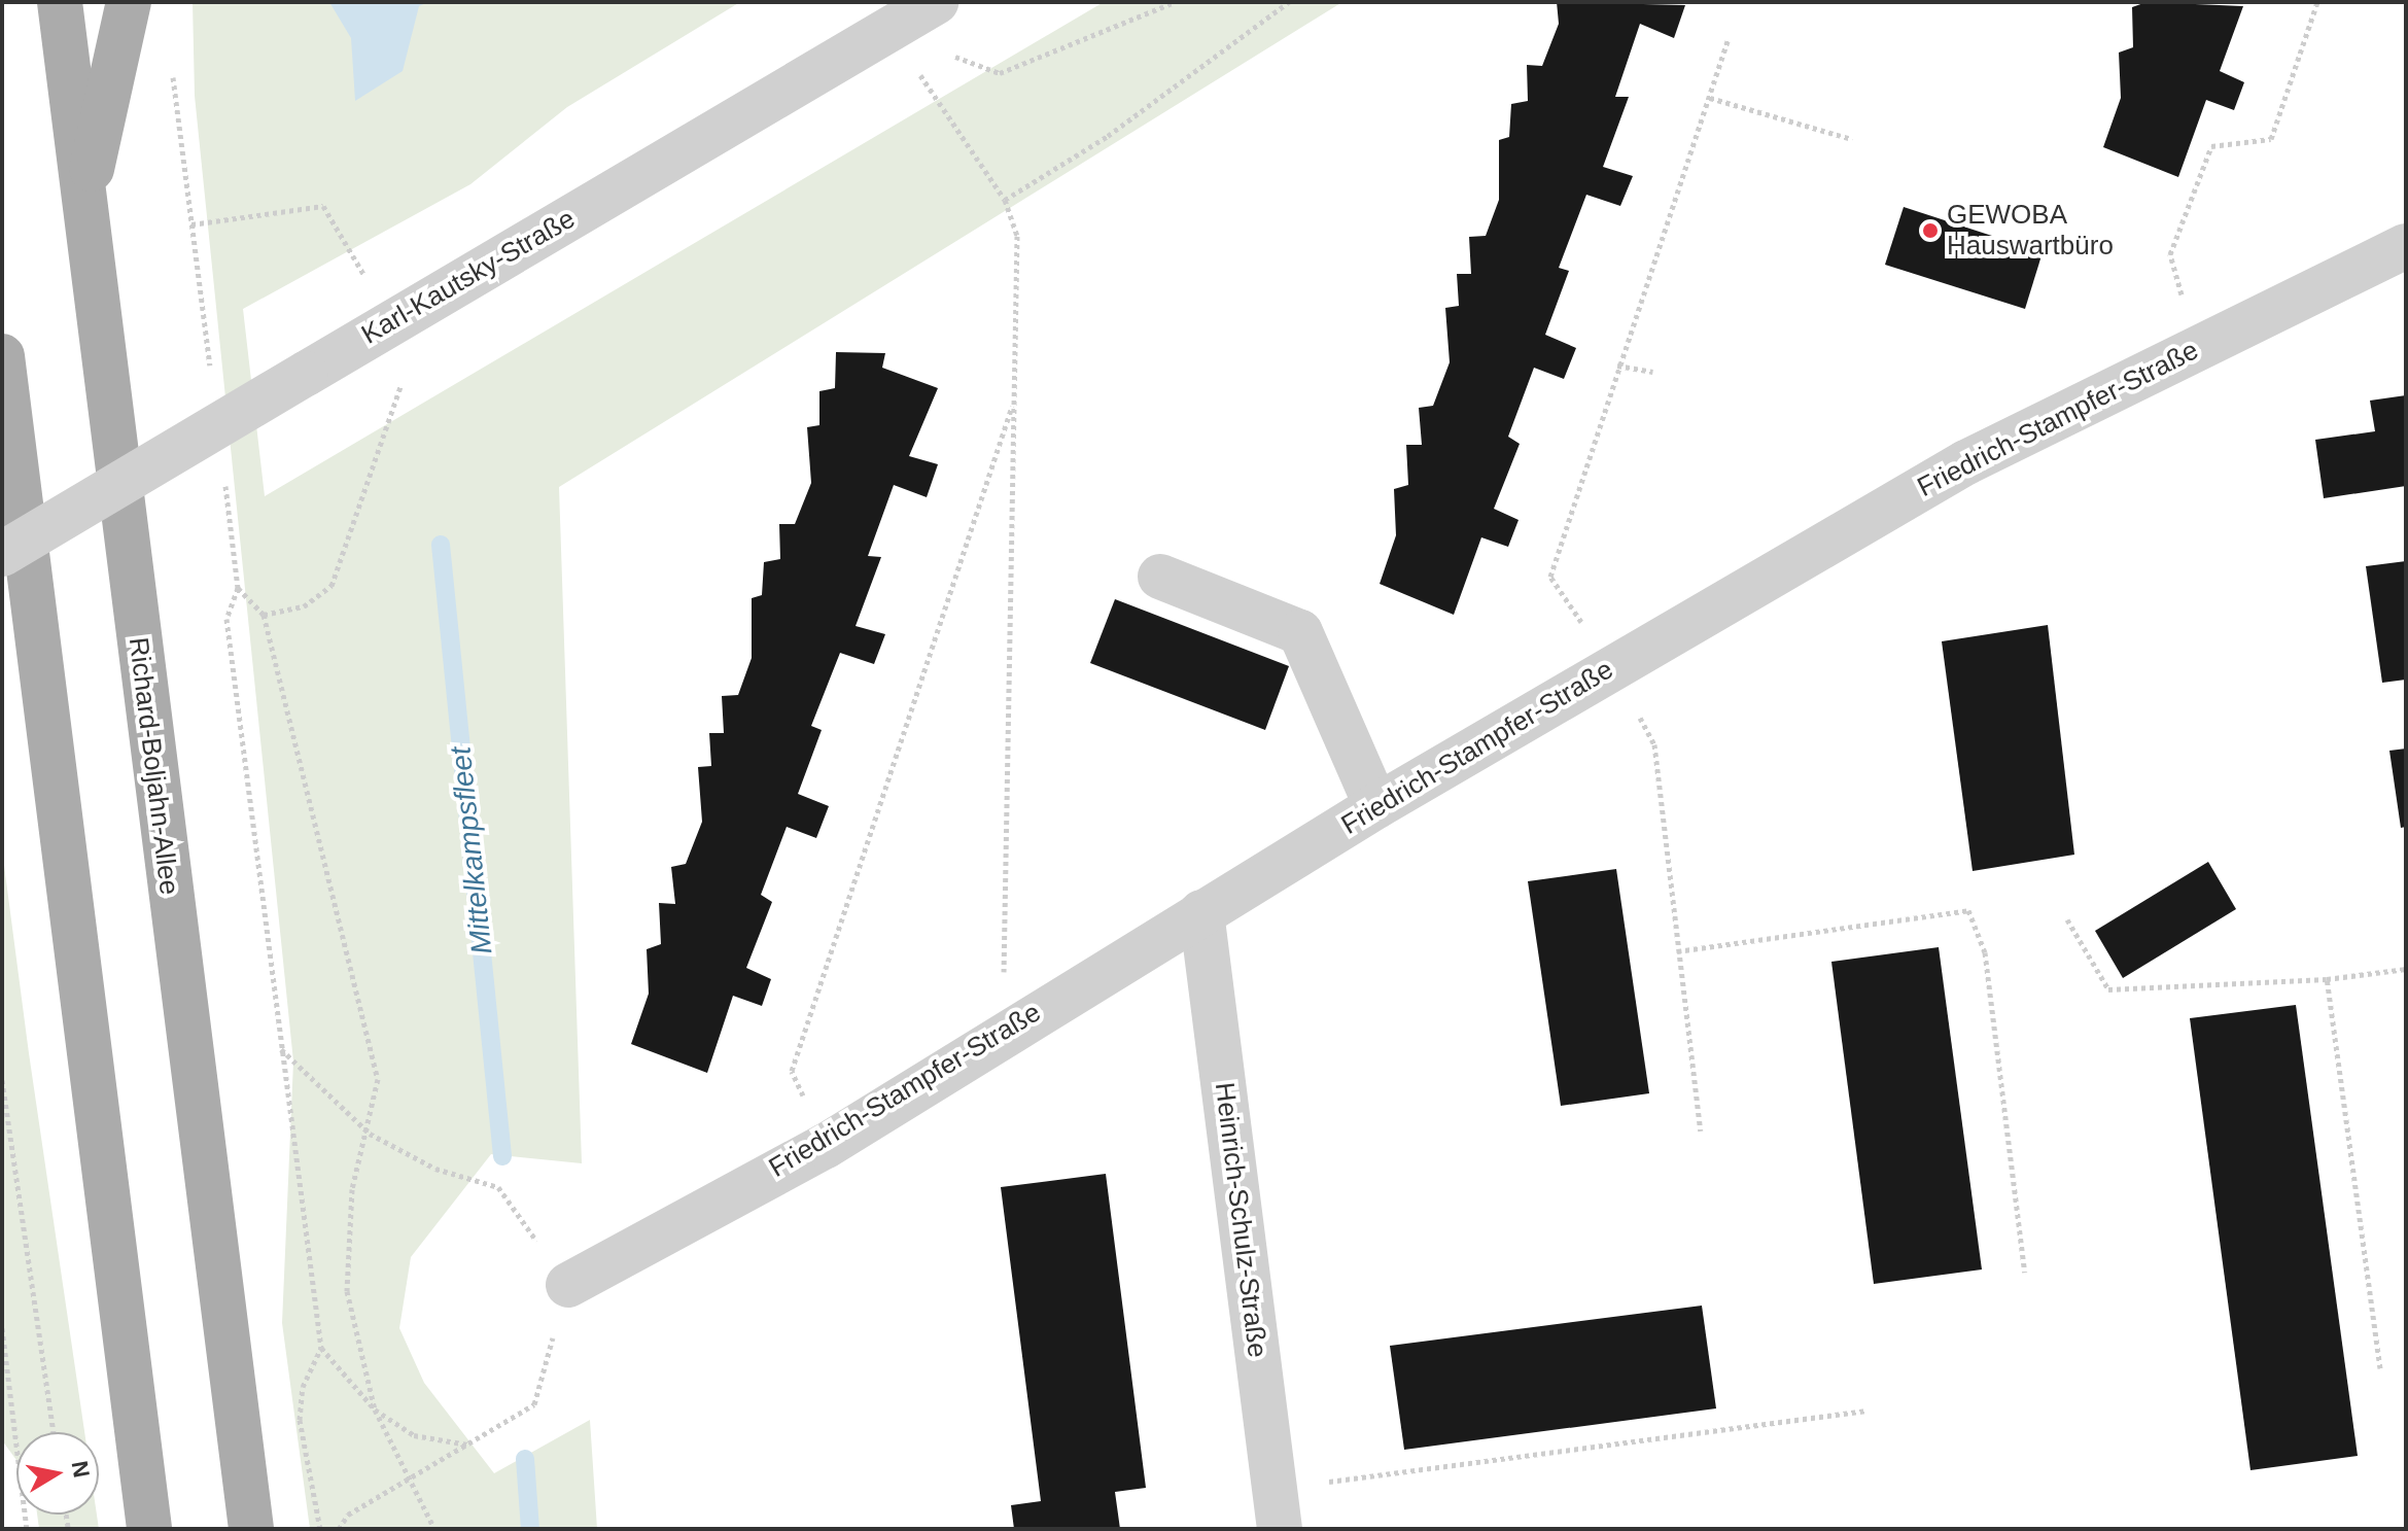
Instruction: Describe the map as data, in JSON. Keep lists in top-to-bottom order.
{
  "streets": {
    "main road": ["Richard-Boljahn-Allee"],
    "street": ["Karl-Kautsky-Straße", "Friedrich-Stampfer-Straße", "Heinrich-Schulz-Straße"]
  },
  "crossings": [
    ["Friedrich-Stampfer-Straße", "Heinrich-Schulz-Straße"]
  ],
  "water": ["Mittelkampsfleet"],
  "places": ["GEWOBA Hauswartbüro"],
  "north": "right"
}
